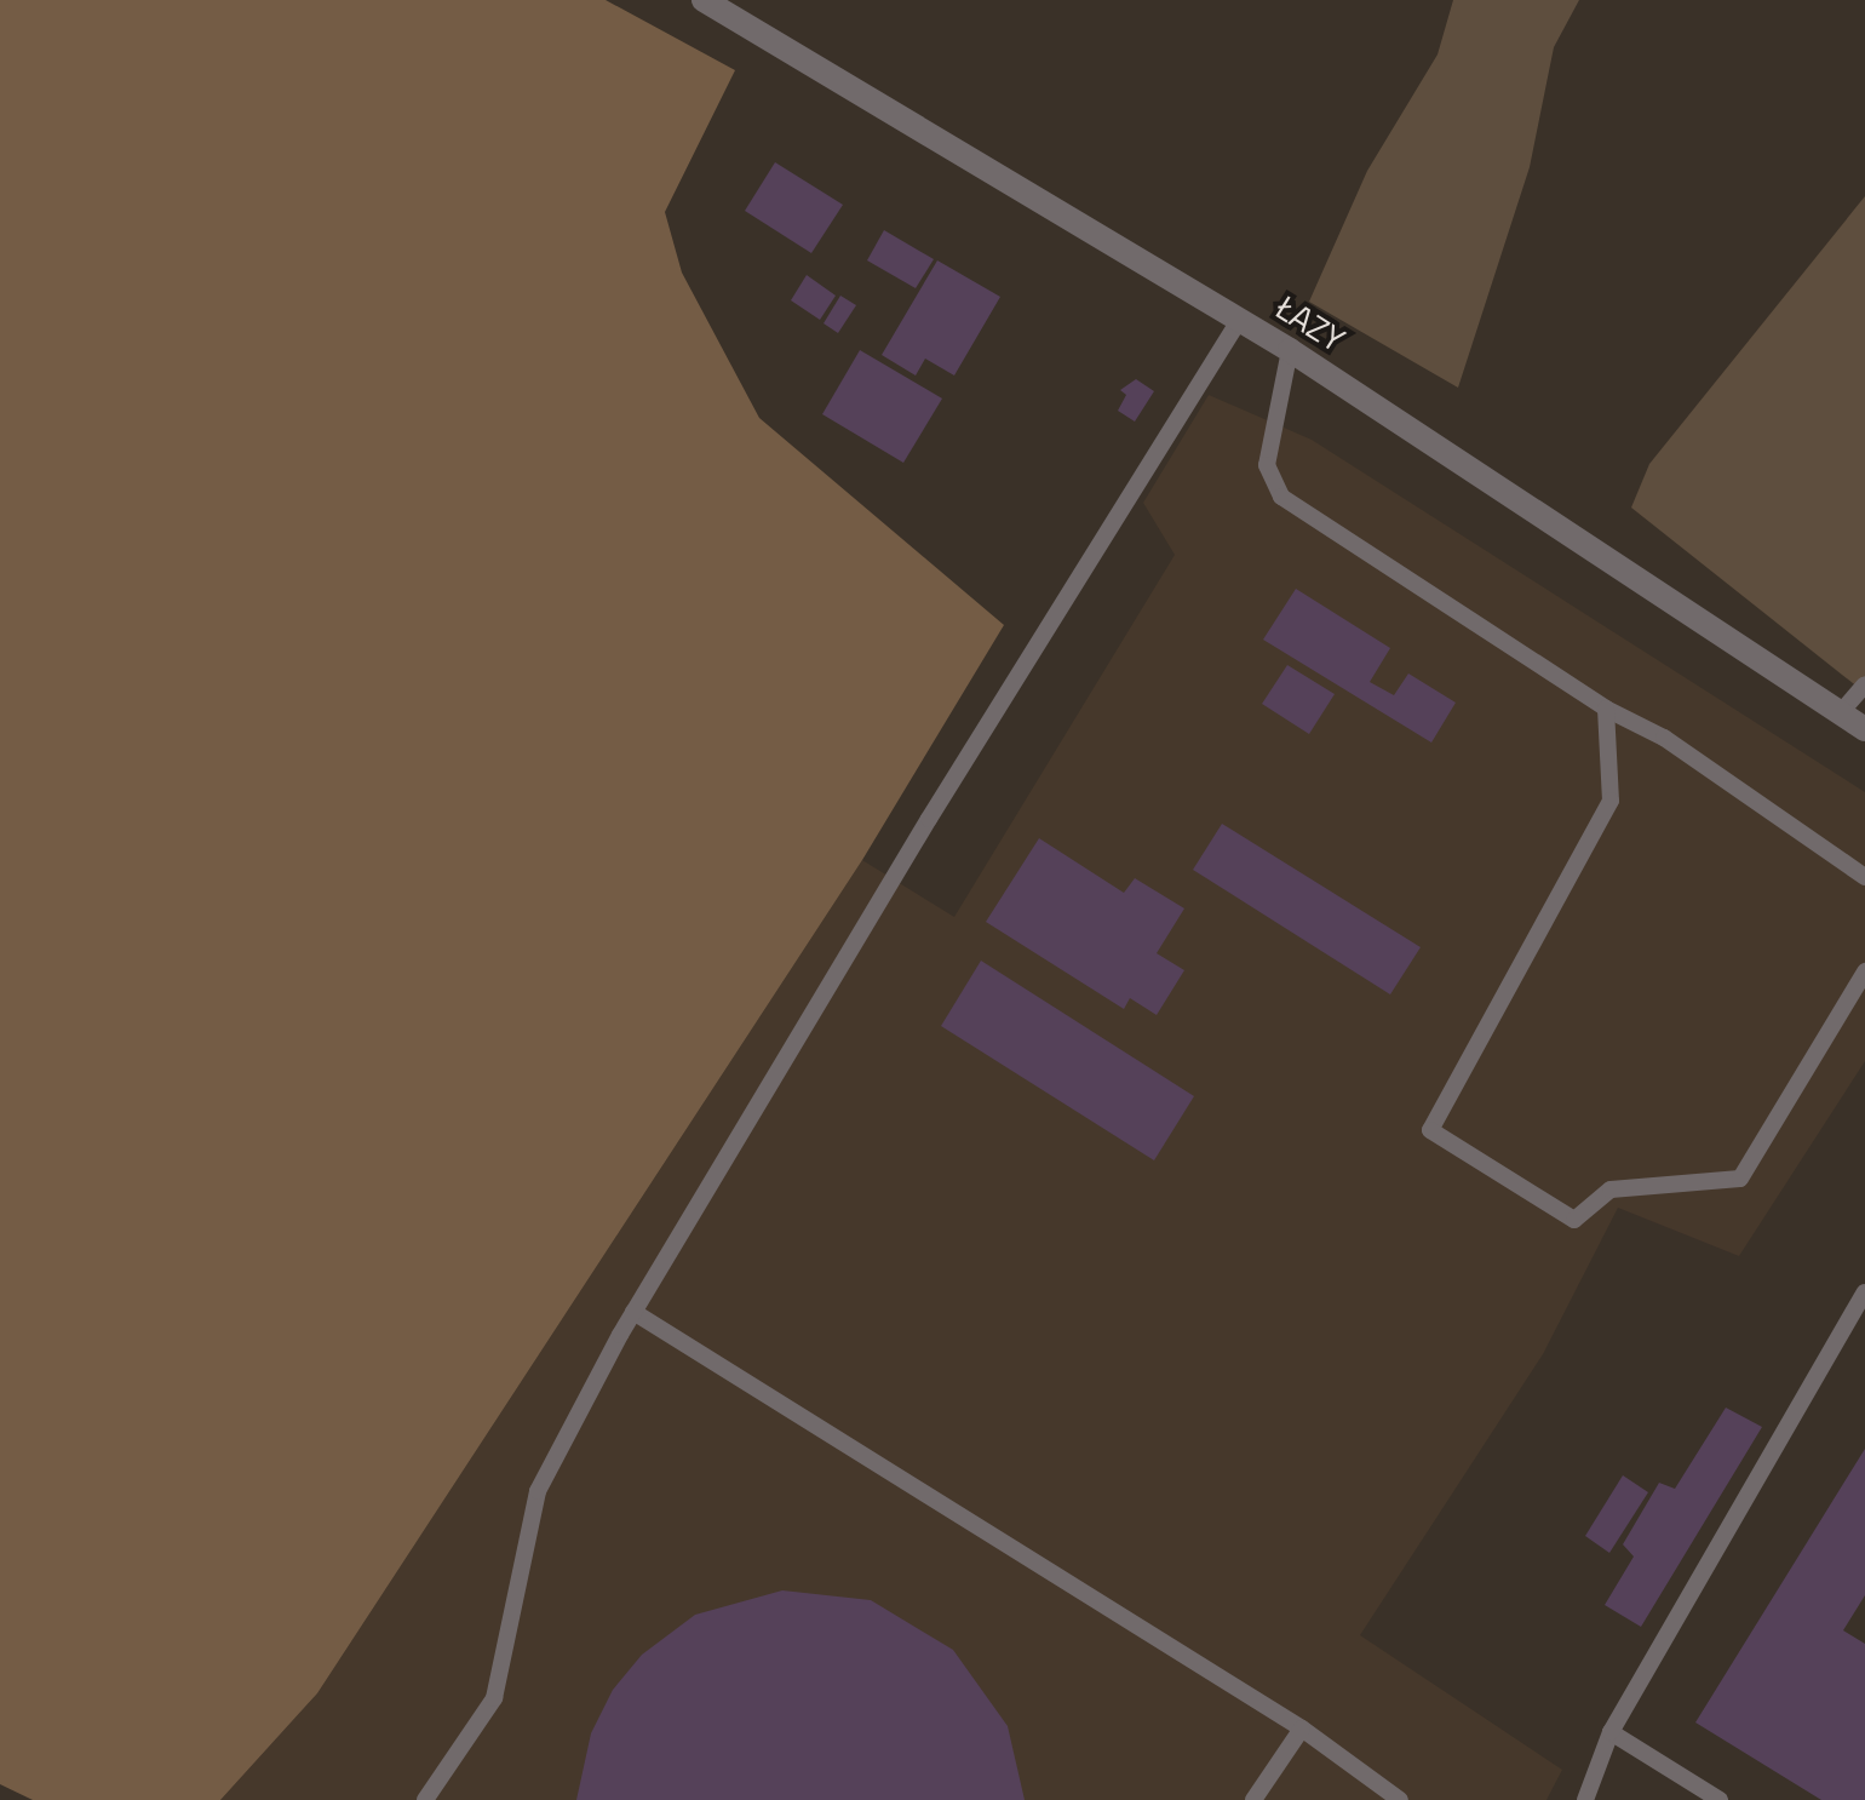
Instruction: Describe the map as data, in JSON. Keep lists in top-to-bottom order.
{
  "streets": {
    "street": ["ŁAZY"]
  }
}
